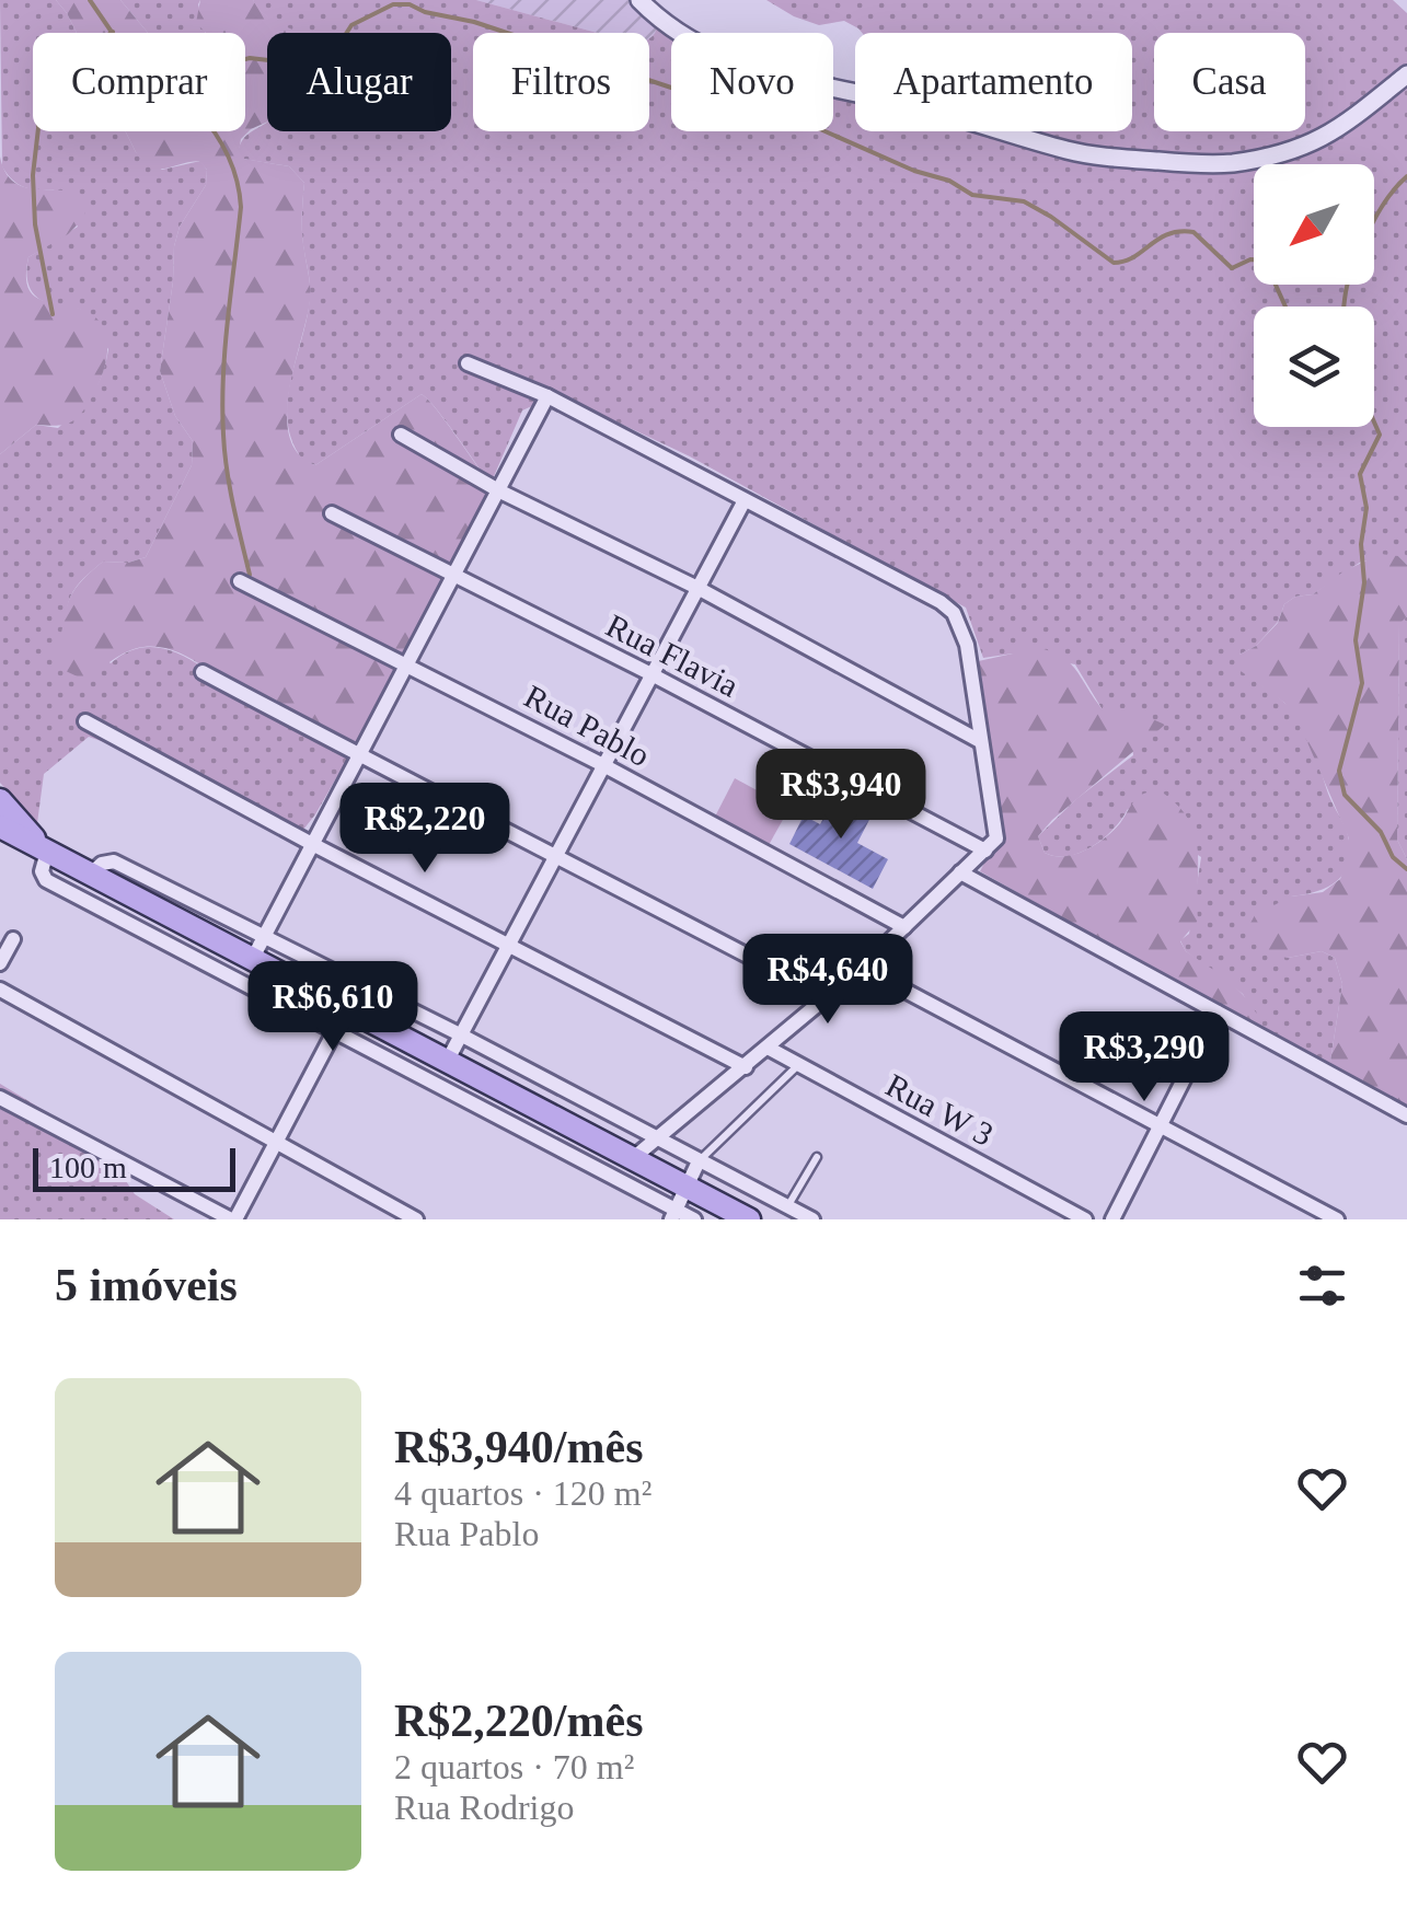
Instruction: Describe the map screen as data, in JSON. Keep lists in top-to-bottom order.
{
  "streets": {
    "street": ["Rua Flavia", "Rua Pablo", "Rua W 3"]
  },
  "scale_bar": "100 m",
  "north": "bottom left",
  "page": {
    "chip": [
      "Comprar",
      "Alugar",
      "Filtros",
      "Novo",
      "Apartamento",
      "Casa"
    ],
    "price": [
      "R$3,940",
      "R$2,220",
      "R$4,640",
      "R$6,610",
      "R$3,290"
    ],
    "scale": "100 m",
    "heading": "5 imóveis",
    "list": [
      {
        "name": "R$3,940/mês",
        "note": "4 quartos · 120 m² · Rua Pablo"
      },
      {
        "name": "R$2,220/mês",
        "note": "2 quartos · 70 m² · Rua Rodrigo"
      }
    ]
  }
}
